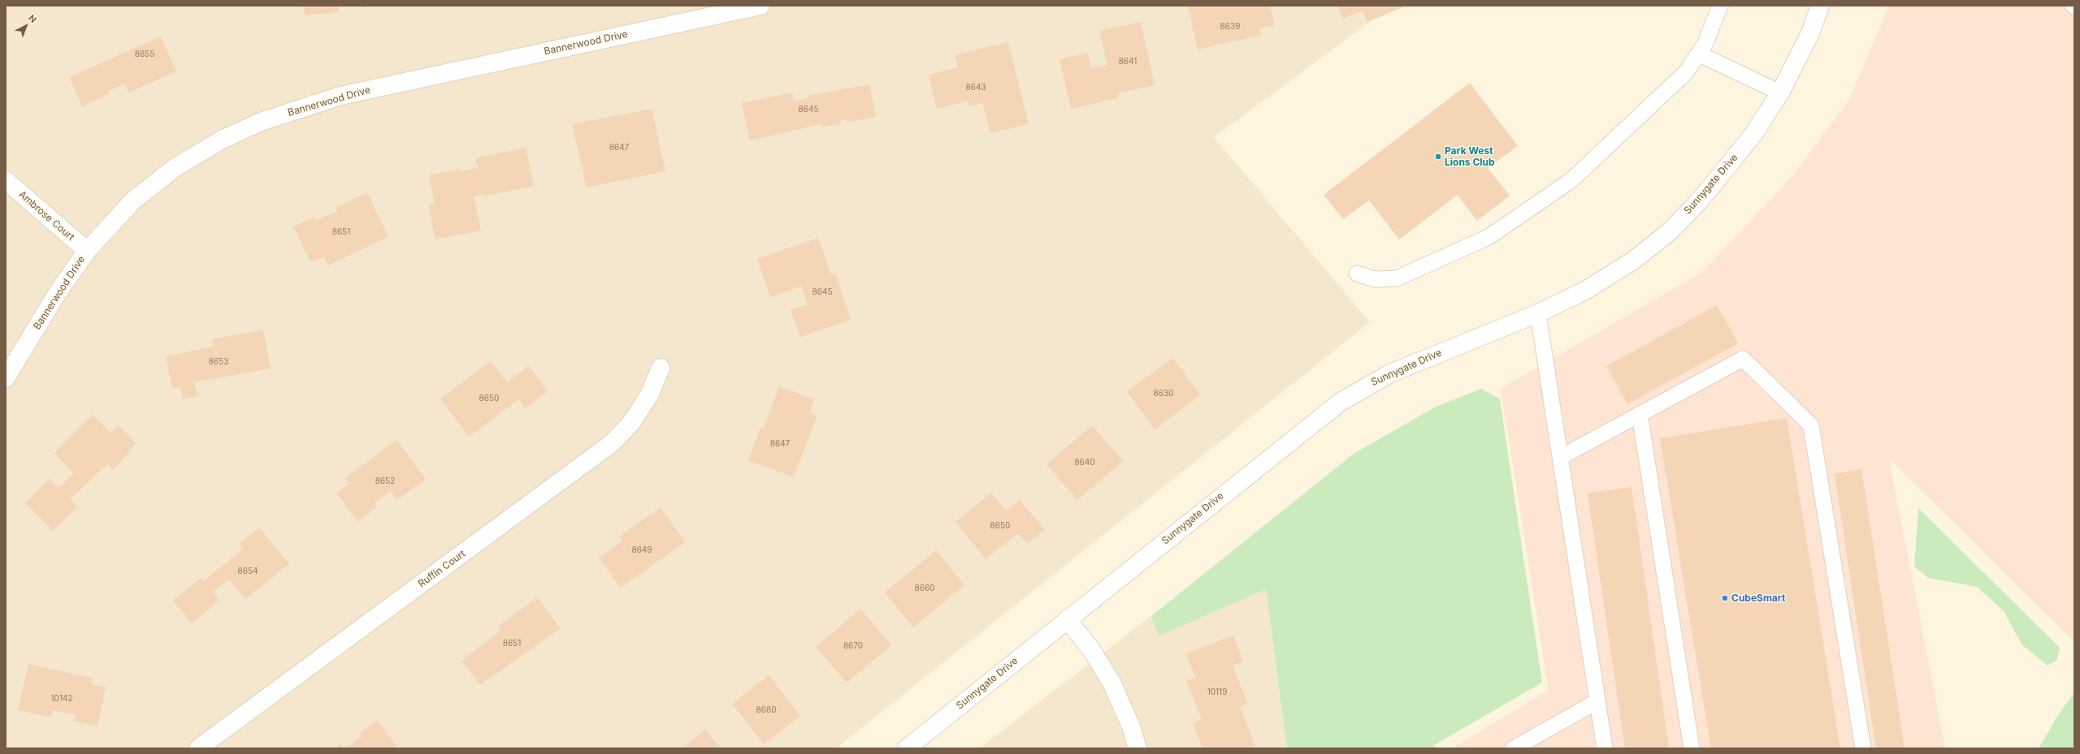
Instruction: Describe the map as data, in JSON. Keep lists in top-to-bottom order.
{
  "streets": {
    "street": [
      "Bannerwood Drive",
      "Sunnygate Drive",
      "Ambrose Court",
      "Ruffin Court"
    ]
  },
  "crossings": [
    ["Bannerwood Drive", "Ambrose Court"]
  ],
  "places": ["Park West Lions Club", "CubeSmart"],
  "house_numbers": [
    "8639",
    "8655",
    "8641",
    "8643",
    "8645",
    "8647",
    "8651",
    "8645",
    "8653",
    "8630",
    "8650",
    "8647",
    "8640",
    "8652",
    "8650",
    "8649",
    "8654",
    "8660",
    "8651",
    "8670",
    "10119",
    "10142",
    "8680"
  ],
  "north": "top right"
}
